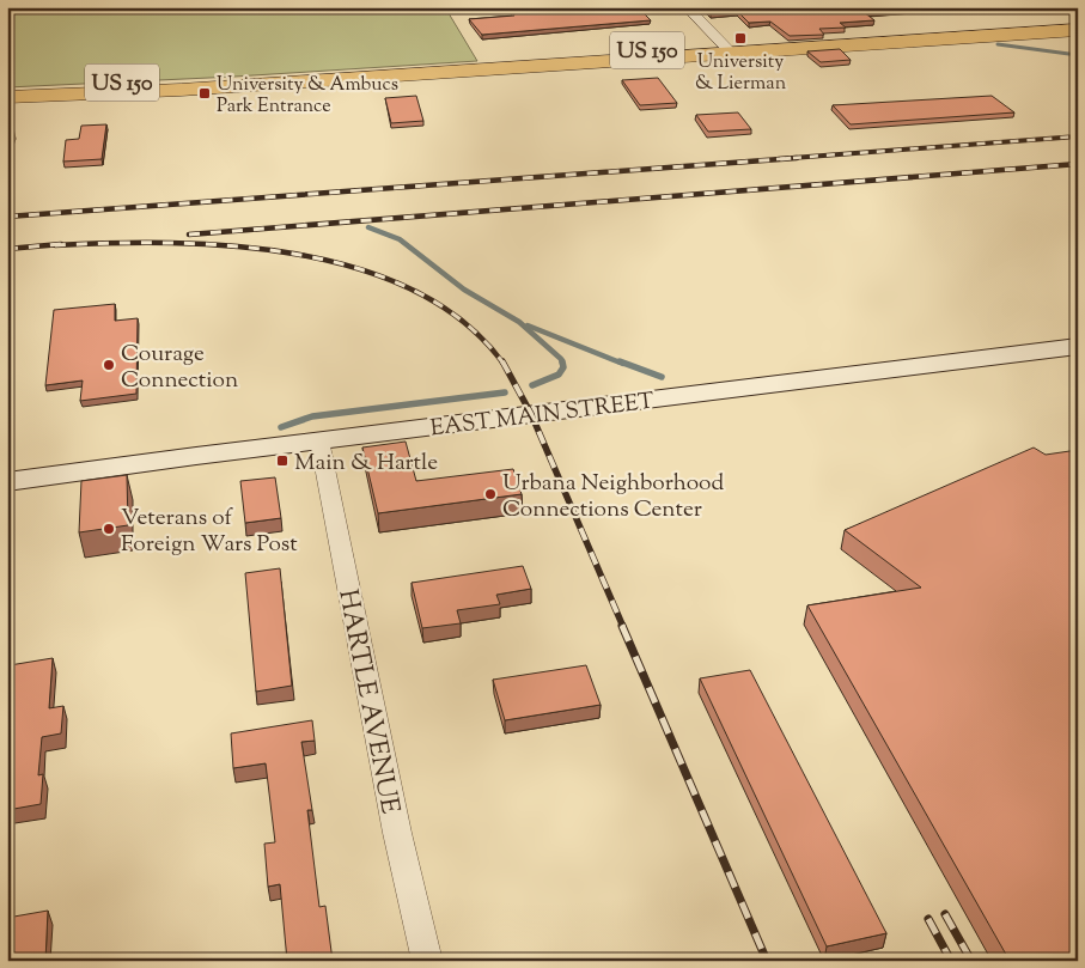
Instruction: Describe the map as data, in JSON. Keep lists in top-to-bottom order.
{
  "streets": {
    "main road": ["US 150", "EAST MAIN STREET"],
    "street": ["HARTLE AVENUE"]
  },
  "crossings": [
    ["EAST MAIN STREET", "HARTLE AVENUE"]
  ],
  "places": {
    "transit": ["University & Lierman", "University & Ambucs Park Entrance", "Main & Hartle"],
    "other": ["Courage Connection", "Urbana Neighborhood Connections Center", "Veterans of Foreign Wars Post"]
  }
}
